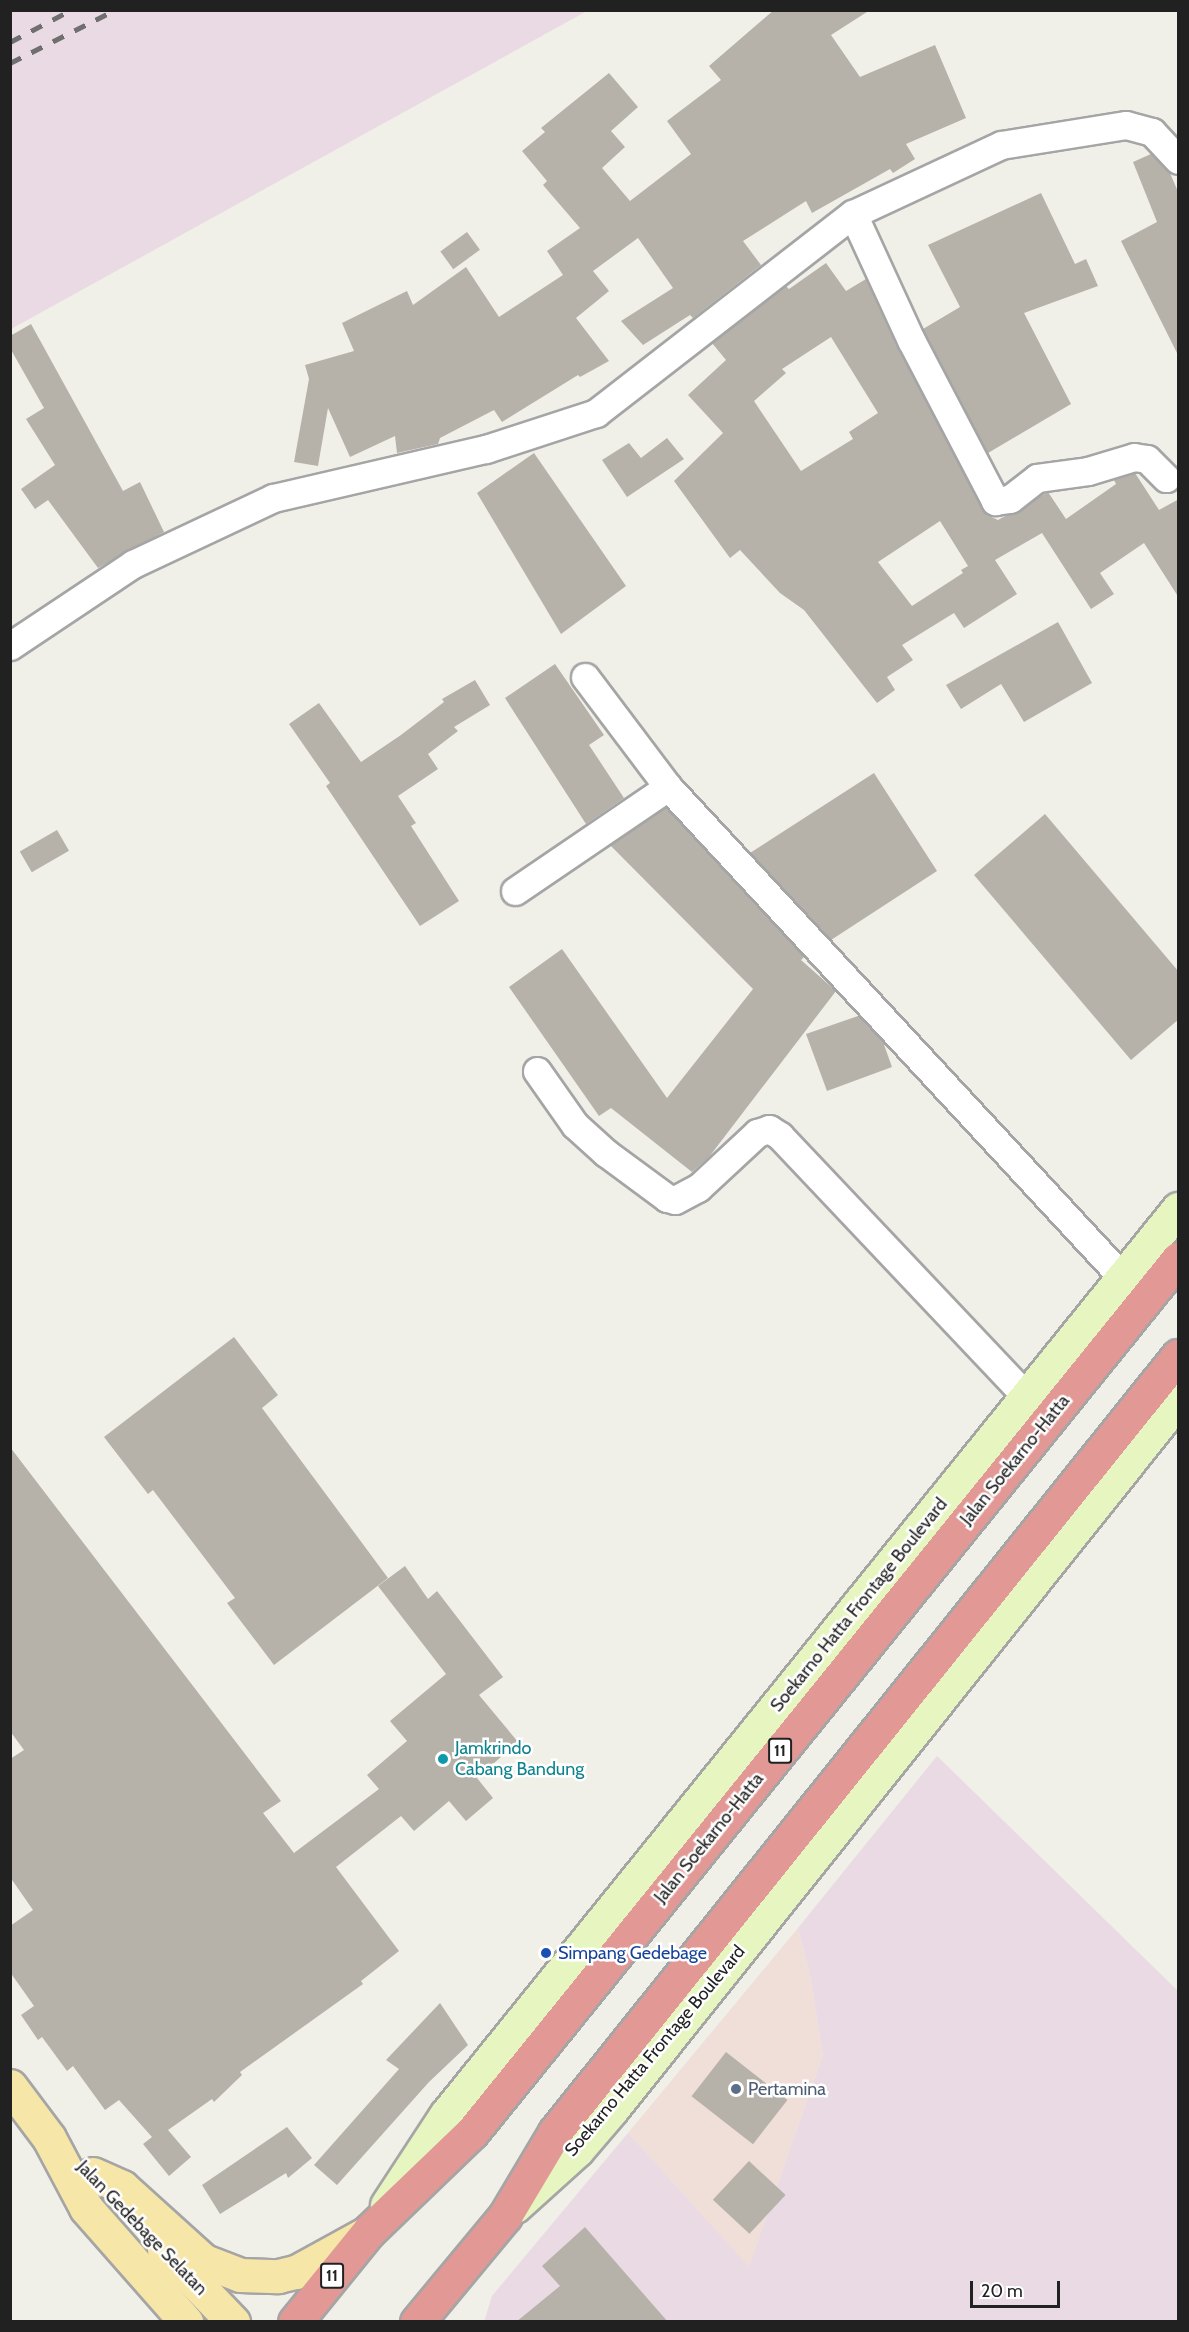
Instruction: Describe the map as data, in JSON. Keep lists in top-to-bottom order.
{
  "streets": {
    "highway": ["Jalan Soekarno-Hatta", "11"],
    "main road": ["Soekarno Hatta Frontage Boulevard", "Jalan Gedebage Selatan"]
  },
  "crossings": [
    ["Jalan Soekarno-Hatta", "Soekarno Hatta Frontage Boulevard"]
  ],
  "places": ["Jamkrindo Cabang Bandung", "Simpang Gedebage", "Pertamina"],
  "scale_bar": "20 m"
}
